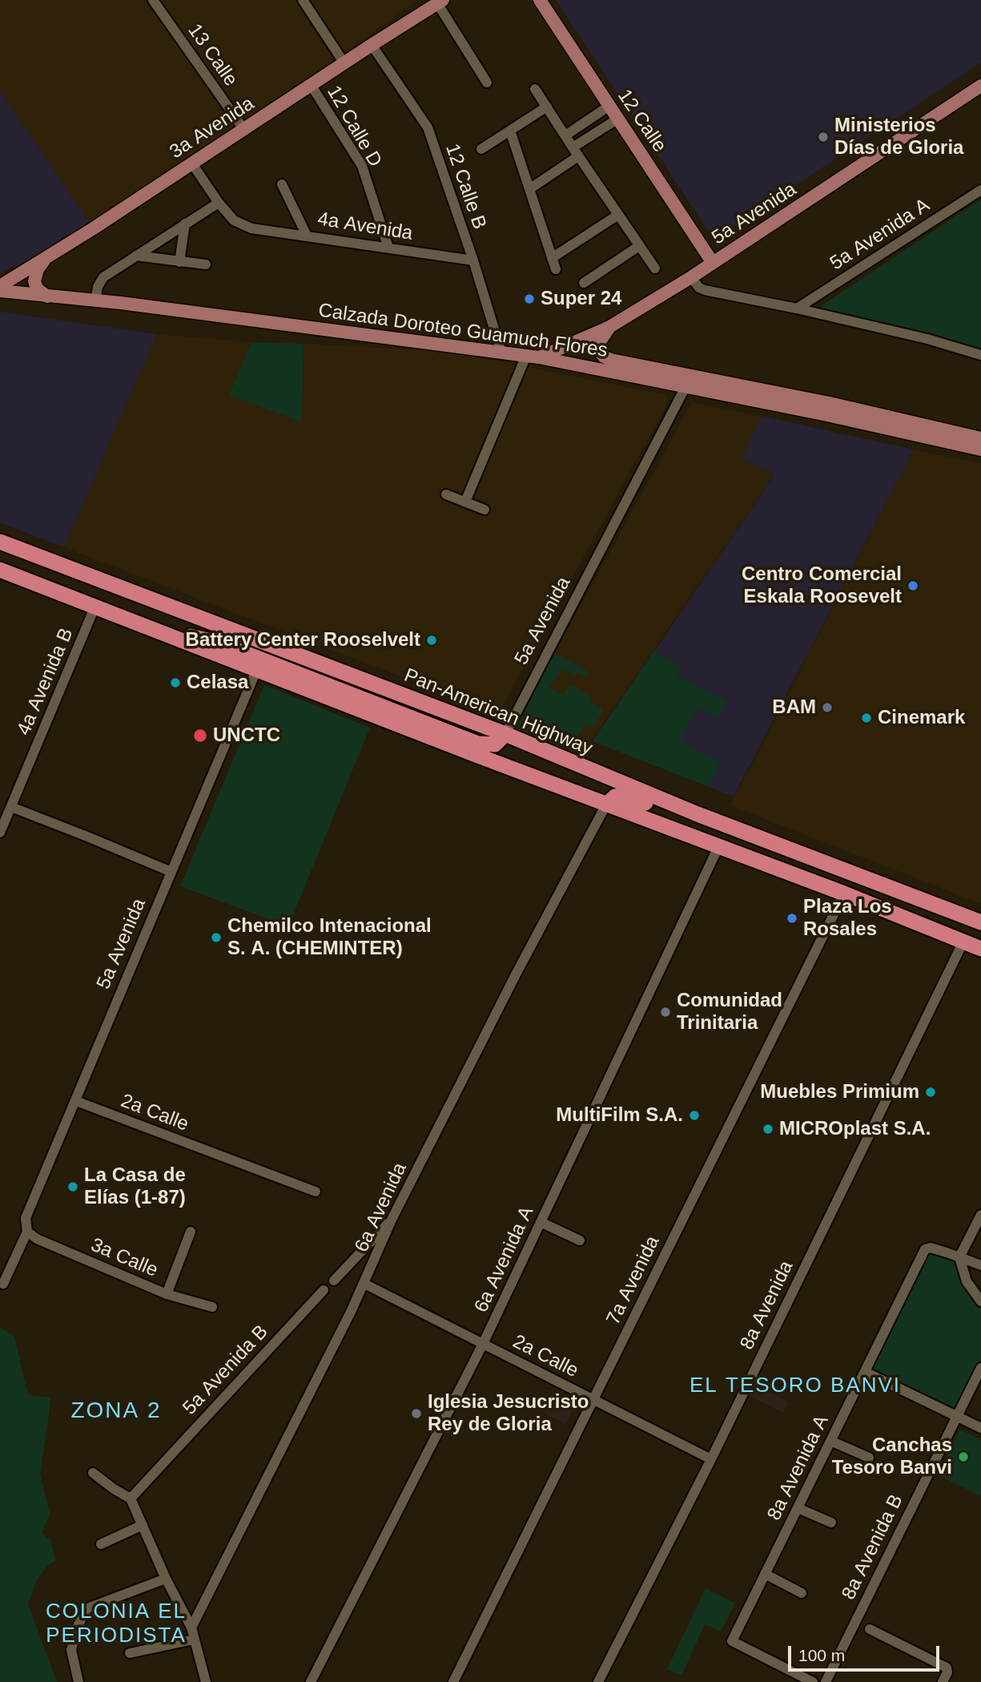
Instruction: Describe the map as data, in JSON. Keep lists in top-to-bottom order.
{
  "streets": {
    "highway": ["Pan-American Highway"],
    "main road": [
      "12 Calle",
      "3a Avenida",
      "5a Avenida",
      "Calzada Doroteo Guamuch Flores"
    ],
    "street": [
      "13 Calle",
      "12 Calle D",
      "12 Calle B",
      "4a Avenida",
      "5a Avenida A",
      "4a Avenida B",
      "2a Calle",
      "6a Avenida",
      "3a Calle",
      "6a Avenida A",
      "7a Avenida",
      "8a Avenida",
      "5a Avenida B",
      "8a Avenida A",
      "8a Avenida B"
    ]
  },
  "crossings": [
    ["13 Calle", "3a Avenida"],
    ["12 Calle", "5a Avenida"],
    ["12 Calle D", "3a Avenida"],
    ["12 Calle D", "4a Avenida"],
    ["3a Avenida", "12 Calle B"],
    ["12 Calle B", "4a Avenida"],
    ["12 Calle B", "Calzada Doroteo Guamuch Flores"],
    ["5a Avenida", "Calzada Doroteo Guamuch Flores"],
    ["5a Avenida", "Pan-American Highway"],
    ["5a Avenida", "2a Calle"],
    ["5a Avenida", "3a Calle"],
    ["2a Calle", "6a Avenida"],
    ["2a Calle", "6a Avenida A"],
    ["2a Calle", "7a Avenida"],
    ["2a Calle", "8a Avenida"]
  ],
  "districts": ["EL TESORO BANVI", "ZONA 2", "COLONIA EL PERIODISTA"],
  "places": [
    "Ministerios Días de Gloria",
    "Super 24",
    "Centro Comercial Eskala Roosevelt",
    "Battery Center Rooselvelt",
    "Celasa",
    "BAM",
    "Cinemark",
    "UNCTC",
    "Plaza Los Rosales",
    "Chemilco Intenacional S. A. (CHEMINTER)",
    "Comunidad Trinitaria",
    "Muebles Primium",
    "MultiFilm S.A.",
    "MICROplast S.A.",
    "La Casa de Elías (1-87)",
    "Iglesia Jesucristo Rey de Gloria",
    "Canchas Tesoro Banvi"
  ],
  "scale_bar": "100 m"
}
